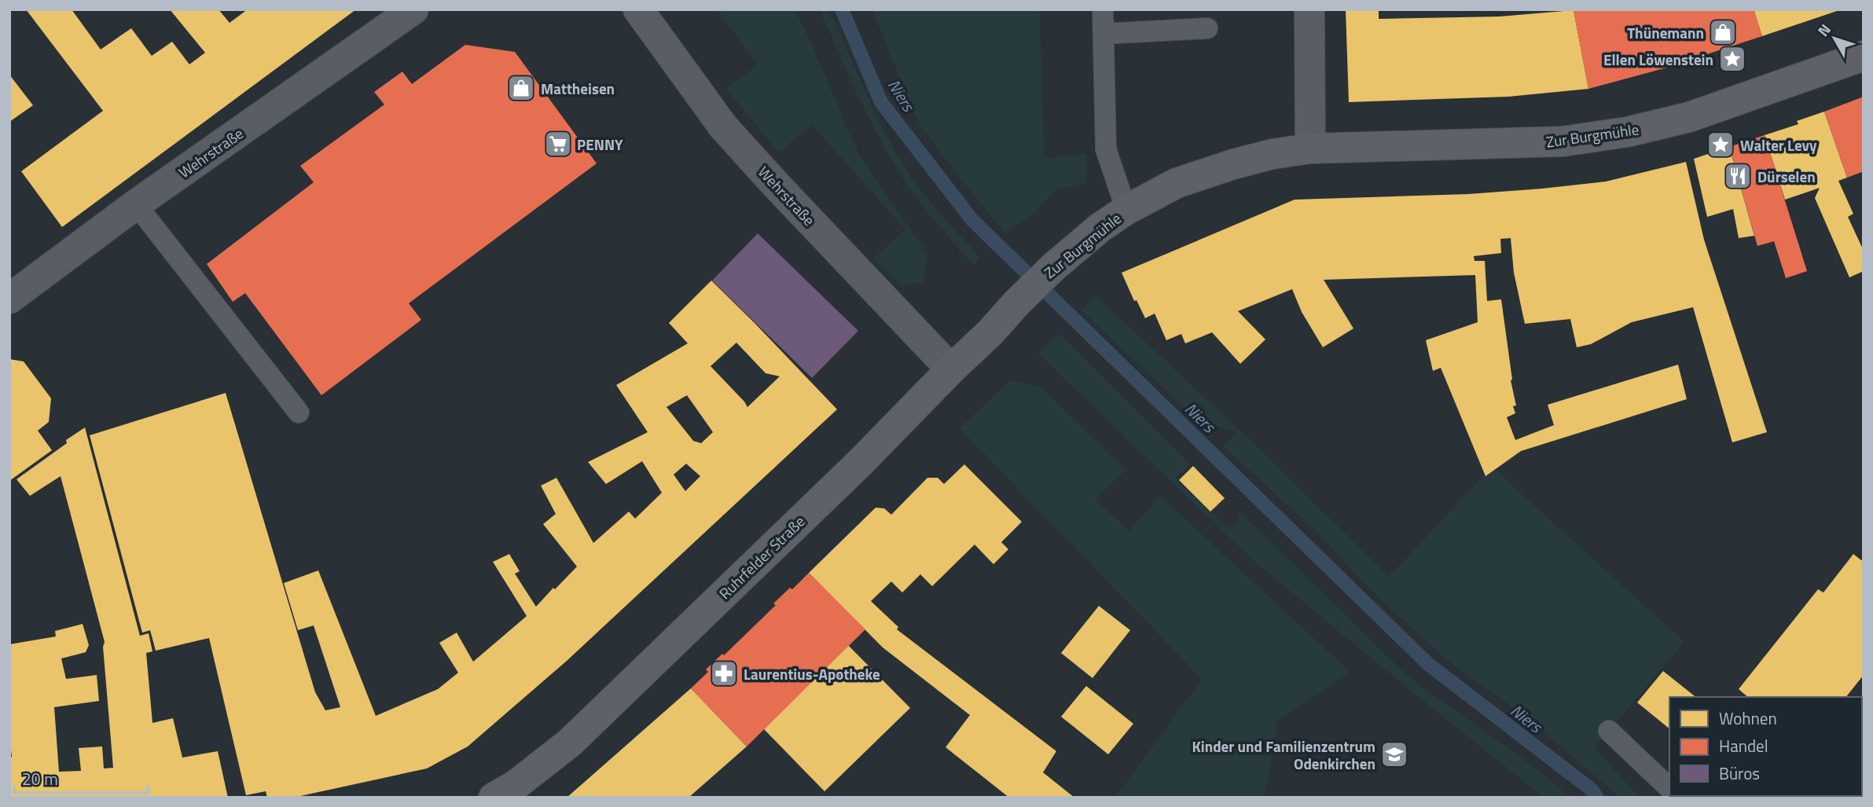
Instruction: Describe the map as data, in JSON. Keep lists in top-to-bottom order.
{
  "streets": {
    "main road": ["Zur Burgmühle", "Ruhrfelder Straße"],
    "street": ["Wehrstraße"]
  },
  "crossings": [
    ["Zur Burgmühle", "Ruhrfelder Straße"],
    ["Wehrstraße", "Ruhrfelder Straße"]
  ],
  "water": ["Niers"],
  "places": {
    "shop": ["Thünemann", "Mattheisen"],
    "place": ["Ellen Löwenstein", "Walter Levy"],
    "supermarket": ["PENNY"],
    "restaurant": ["Dürselen"],
    "pharmacy": ["Laurentius-Apotheke"],
    "school or university": ["Kinder und Familienzentrum Odenkirchen"]
  },
  "legend": ["Wohnen", "Handel", "Büros"],
  "scale_bar": "20 m",
  "north": "top left"
}
